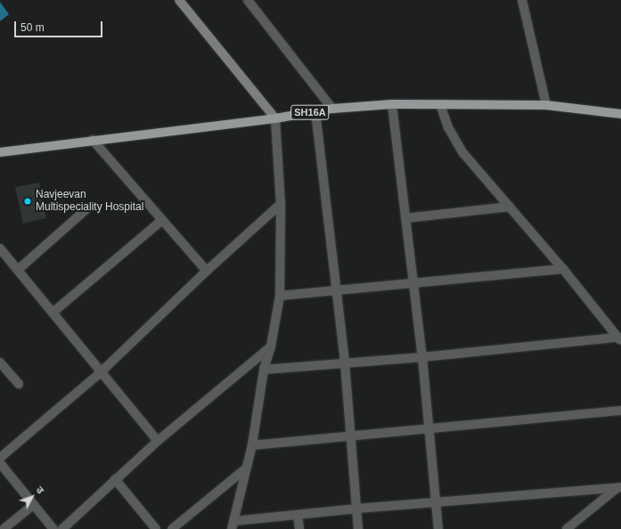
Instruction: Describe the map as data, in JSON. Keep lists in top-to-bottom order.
{
  "streets": {
    "main road": ["SH16A"]
  },
  "places": ["Navjeevan Multispeciality Hospital"],
  "scale_bar": "50 m",
  "north": "top right"
}
